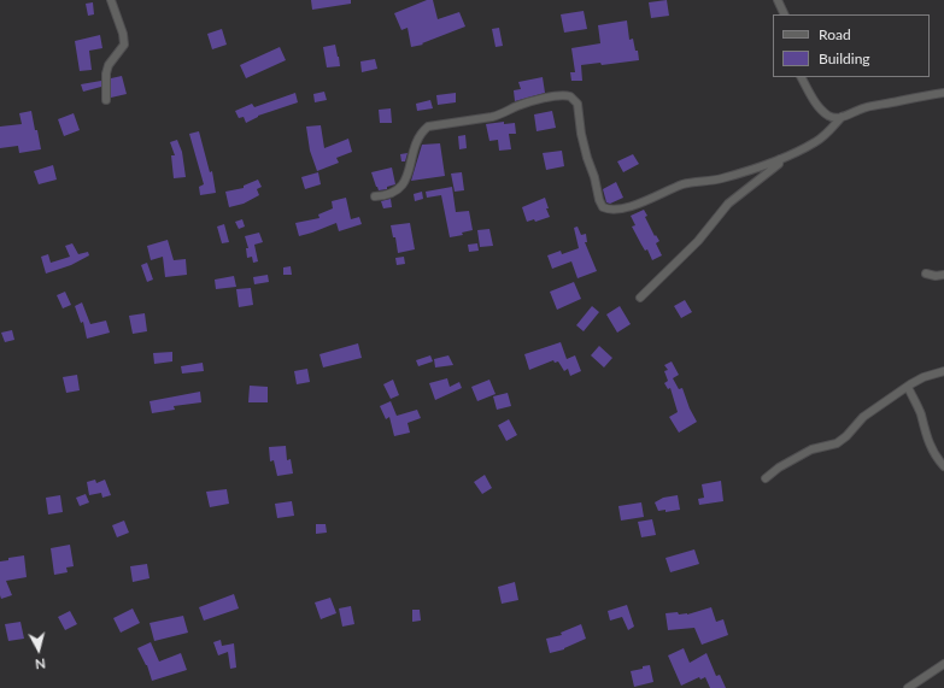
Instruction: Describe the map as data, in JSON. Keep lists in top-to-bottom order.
{
  "legend": ["Road", "Building"],
  "north": "bottom"
}
